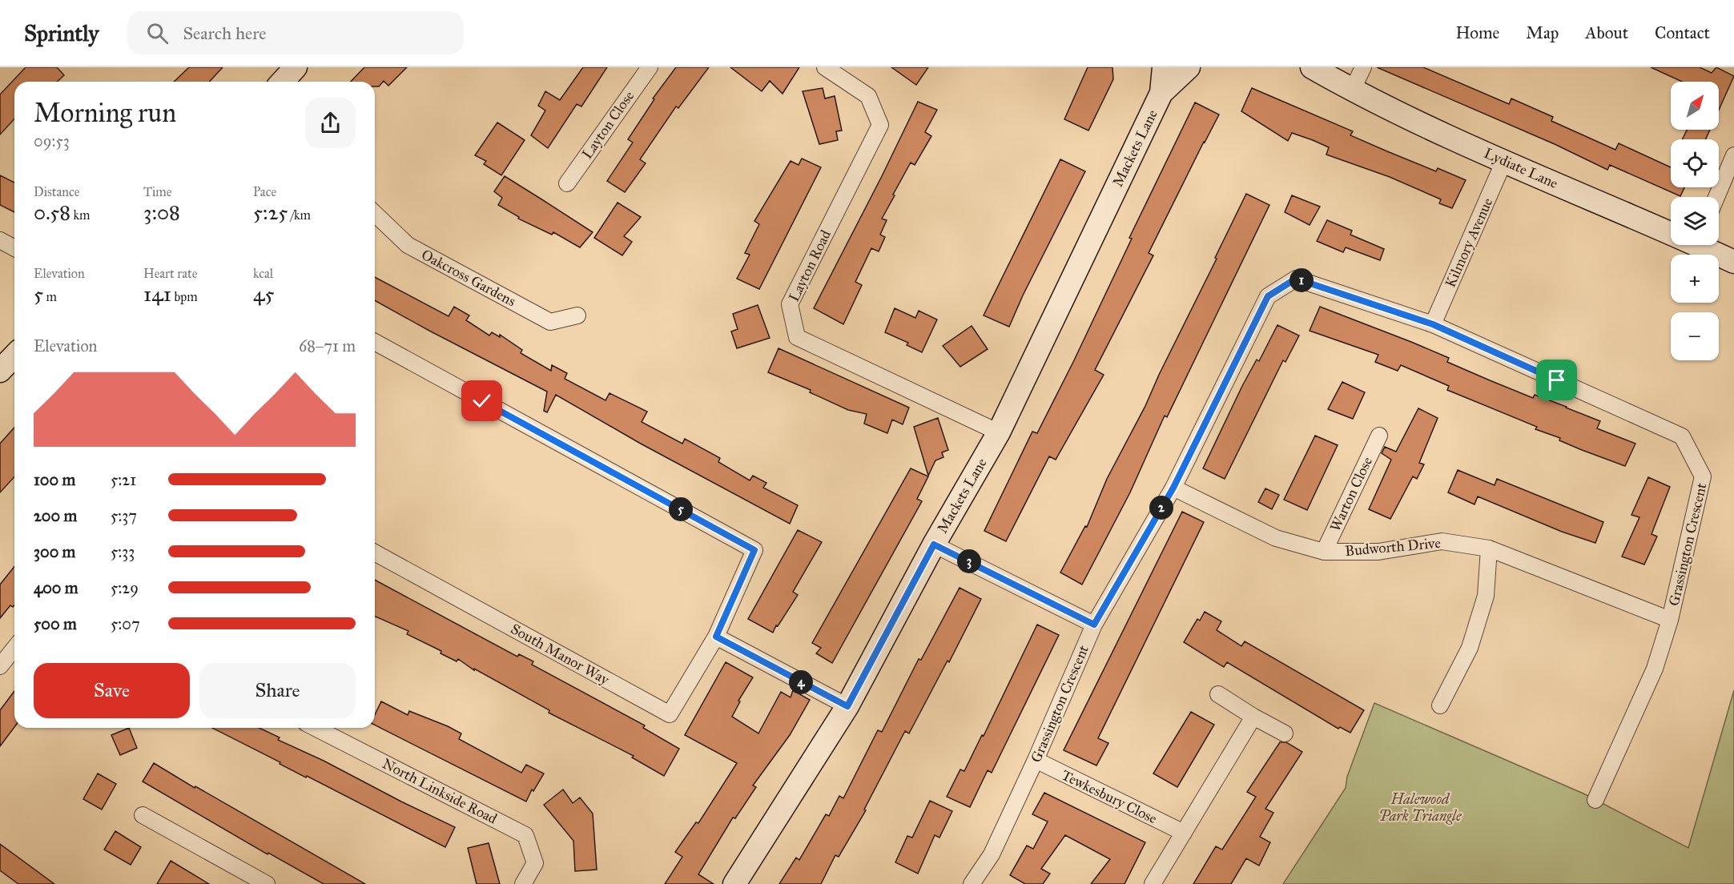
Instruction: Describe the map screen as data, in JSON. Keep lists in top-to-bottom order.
{
  "streets": {
    "street": [
      "Layton Close",
      "Mackets Lane",
      "Lydiate Lane",
      "Kilmory Avenue",
      "Layton Road",
      "Oakcross Gardens",
      "Warton Close",
      "Grassington Crescent",
      "Budworth Drive",
      "South Manor Way",
      "North Linkside Road",
      "Tewkesbury Close"
    ]
  },
  "crossings": [
    ["Mackets Lane", "Layton Road"],
    ["Lydiate Lane", "Kilmory Avenue"],
    ["Kilmory Avenue", "Grassington Crescent"],
    ["Warton Close", "Budworth Drive"],
    ["Grassington Crescent", "Budworth Drive"],
    ["Grassington Crescent", "Tewkesbury Close"]
  ],
  "parks": ["Halewood Park Triangle"],
  "north": "top right",
  "page": {
    "header": "Sprintly",
    "search": "Search here",
    "nav": [
      "Home",
      "Map",
      "About",
      "Contact"
    ],
    "map_buttons": ["+", "−"],
    "heading": ["Morning run", "09:53"],
    "stats": [
      ["Distance", "0.58 km"],
      ["Time", "3:08"],
      ["Pace", "5:25 /km"],
      ["Elevation", "5 m"],
      ["Heart rate", "141 bpm"],
      ["kcal", "45"]
    ],
    "pins": [
      "1",
      "2",
      "5",
      "3",
      "4"
    ],
    "chart": ["Elevation", "68–71 m"],
    "list": [
      {
        "name": "100 m",
        "note": "5:21"
      },
      {
        "name": "200 m",
        "note": "5:37"
      },
      {
        "name": "300 m",
        "note": "5:33"
      },
      {
        "name": "400 m",
        "note": "5:29"
      },
      {
        "name": "500 m",
        "note": "5:07"
      }
    ],
    "buttons": ["Save", "Share"]
  }
}
